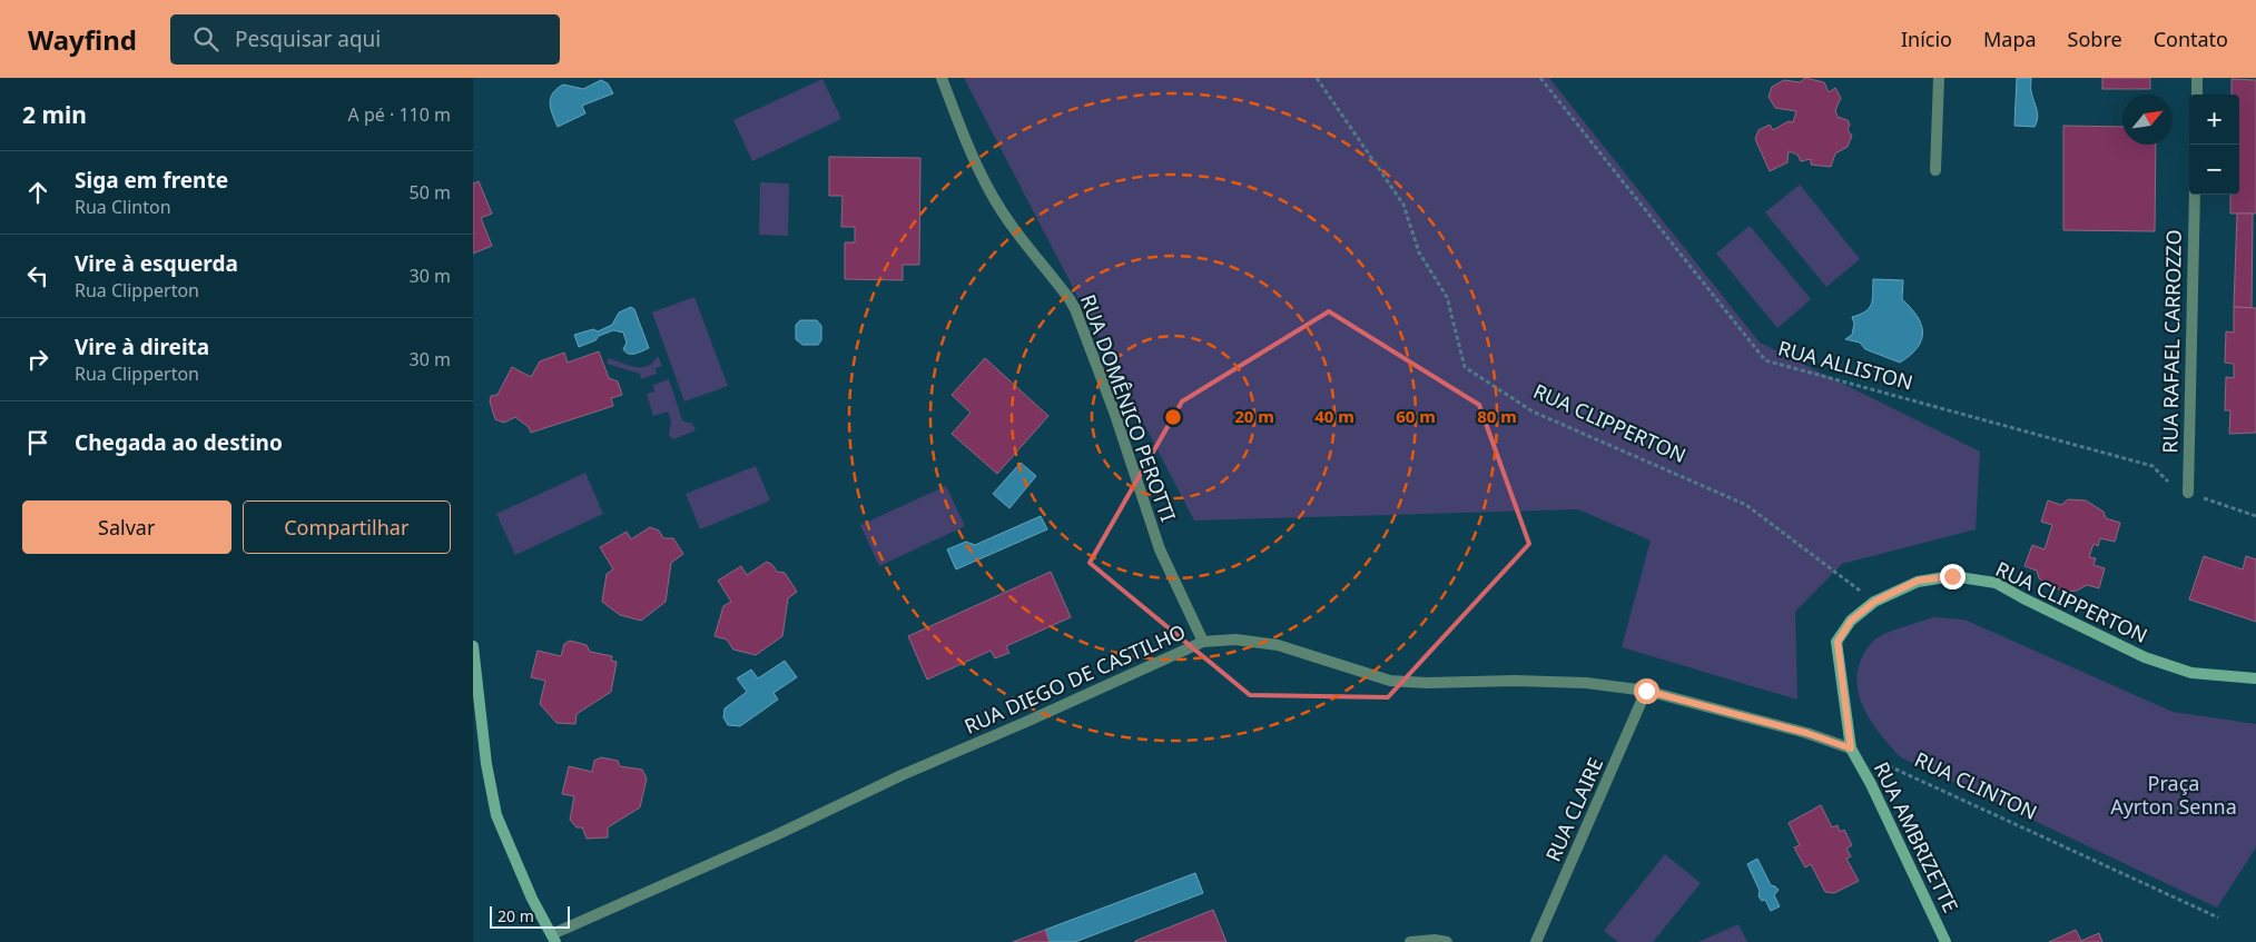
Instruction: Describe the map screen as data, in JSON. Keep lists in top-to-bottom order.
{
  "streets": {
    "street": [
      "RUA RAFAEL CARROZZO",
      "RUA DOMÊNICO PEROTTI",
      "RUA CLIPPERTON",
      "RUA DIEGO DE CASTILHO",
      "RUA CLAIRE",
      "RUA AMBRIZETTE"
    ],
    "path": ["RUA ALLISTON", "RUA CLINTON"]
  },
  "crossings": [
    ["RUA RAFAEL CARROZZO", "RUA ALLISTON"],
    ["RUA DOMÊNICO PEROTTI", "RUA DIEGO DE CASTILHO"],
    ["RUA CLIPPERTON", "RUA AMBRIZETTE"],
    ["RUA DIEGO DE CASTILHO", "RUA CLAIRE"]
  ],
  "parks": ["Praça Ayrton Senna"],
  "scale_bar": "20 m",
  "north": "top right",
  "page": {
    "header": "Wayfind",
    "search": "Pesquisar aqui",
    "nav": [
      "Início",
      "Mapa",
      "Sobre",
      "Contato"
    ],
    "heading": ["2 min", "A pé · 110 m"],
    "map_buttons": ["+", "−"],
    "list": [
      ["Siga em frente", "Rua Clinton", "50 m"],
      ["Vire à esquerda", "Rua Clipperton", "30 m"],
      ["Vire à direita", "Rua Clipperton", "30 m"],
      "Chegada ao destino"
    ],
    "buttons": ["Salvar", "Compartilhar"],
    "scale": "20 m"
  },
  "rings": [
    "20 m",
    "40 m",
    "60 m",
    "80 m"
  ]
}
